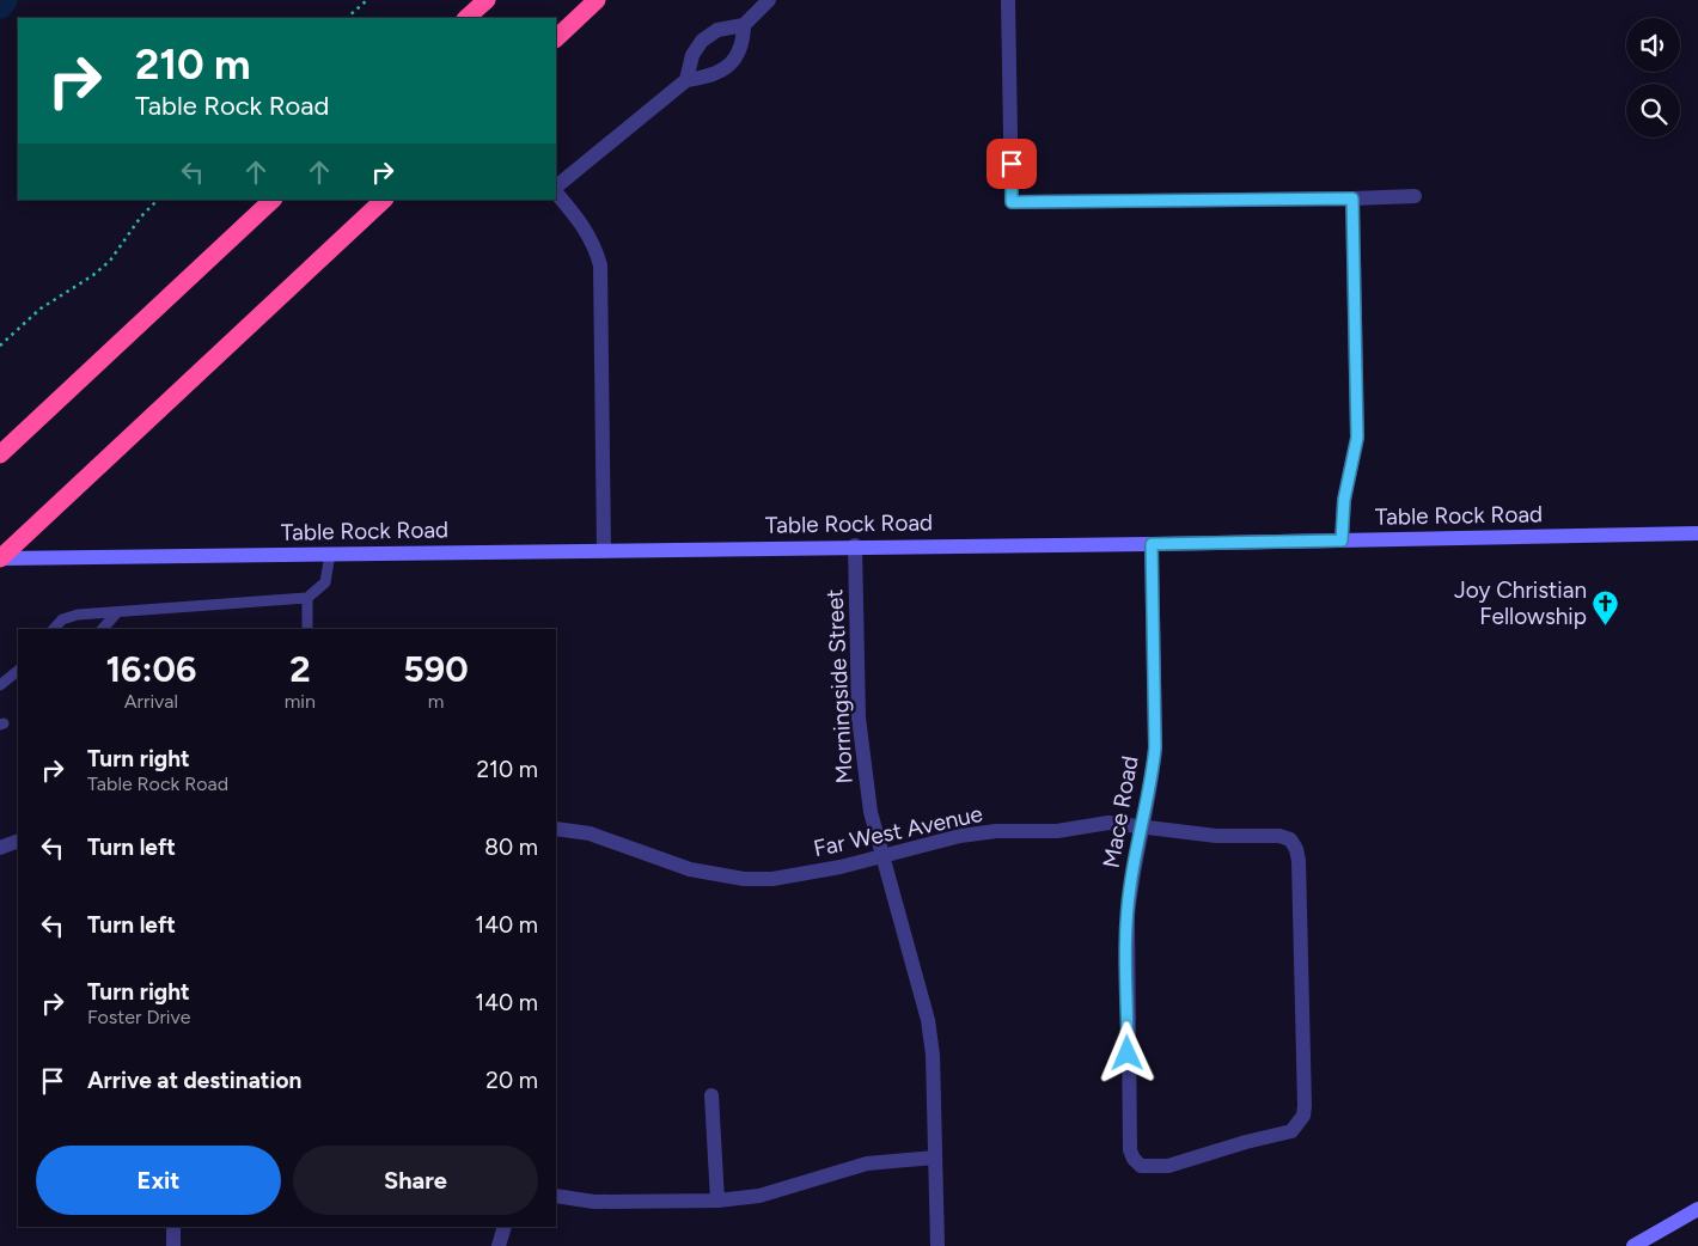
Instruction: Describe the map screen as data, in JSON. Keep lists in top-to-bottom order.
{
  "streets": {
    "main road": ["Table Rock Road"],
    "street": ["Morningside Street", "Mace Road", "Far West Avenue"]
  },
  "crossings": [
    ["Table Rock Road", "Morningside Street"],
    ["Table Rock Road", "Mace Road"],
    ["Morningside Street", "Far West Avenue"],
    ["Mace Road", "Far West Avenue"]
  ],
  "places": {
    "church": ["Joy Christian Fellowship"]
  },
  "page": {
    "turn": ["210 m", "Table Rock Road"],
    "eta": [
      "16:06",
      "Arrival",
      "2",
      "min",
      "590",
      "m"
    ],
    "list": [
      {
        "name": "Turn right",
        "note": "Table Rock Road",
        "value": "210 m"
      },
      {
        "name": "Turn left",
        "value": "80 m"
      },
      {
        "name": "Turn left",
        "value": "140 m"
      },
      {
        "name": "Turn right",
        "note": "Foster Drive",
        "value": "140 m"
      },
      {
        "name": "Arrive at destination",
        "value": "20 m"
      }
    ],
    "buttons": ["Exit", "Share"]
  }
}
